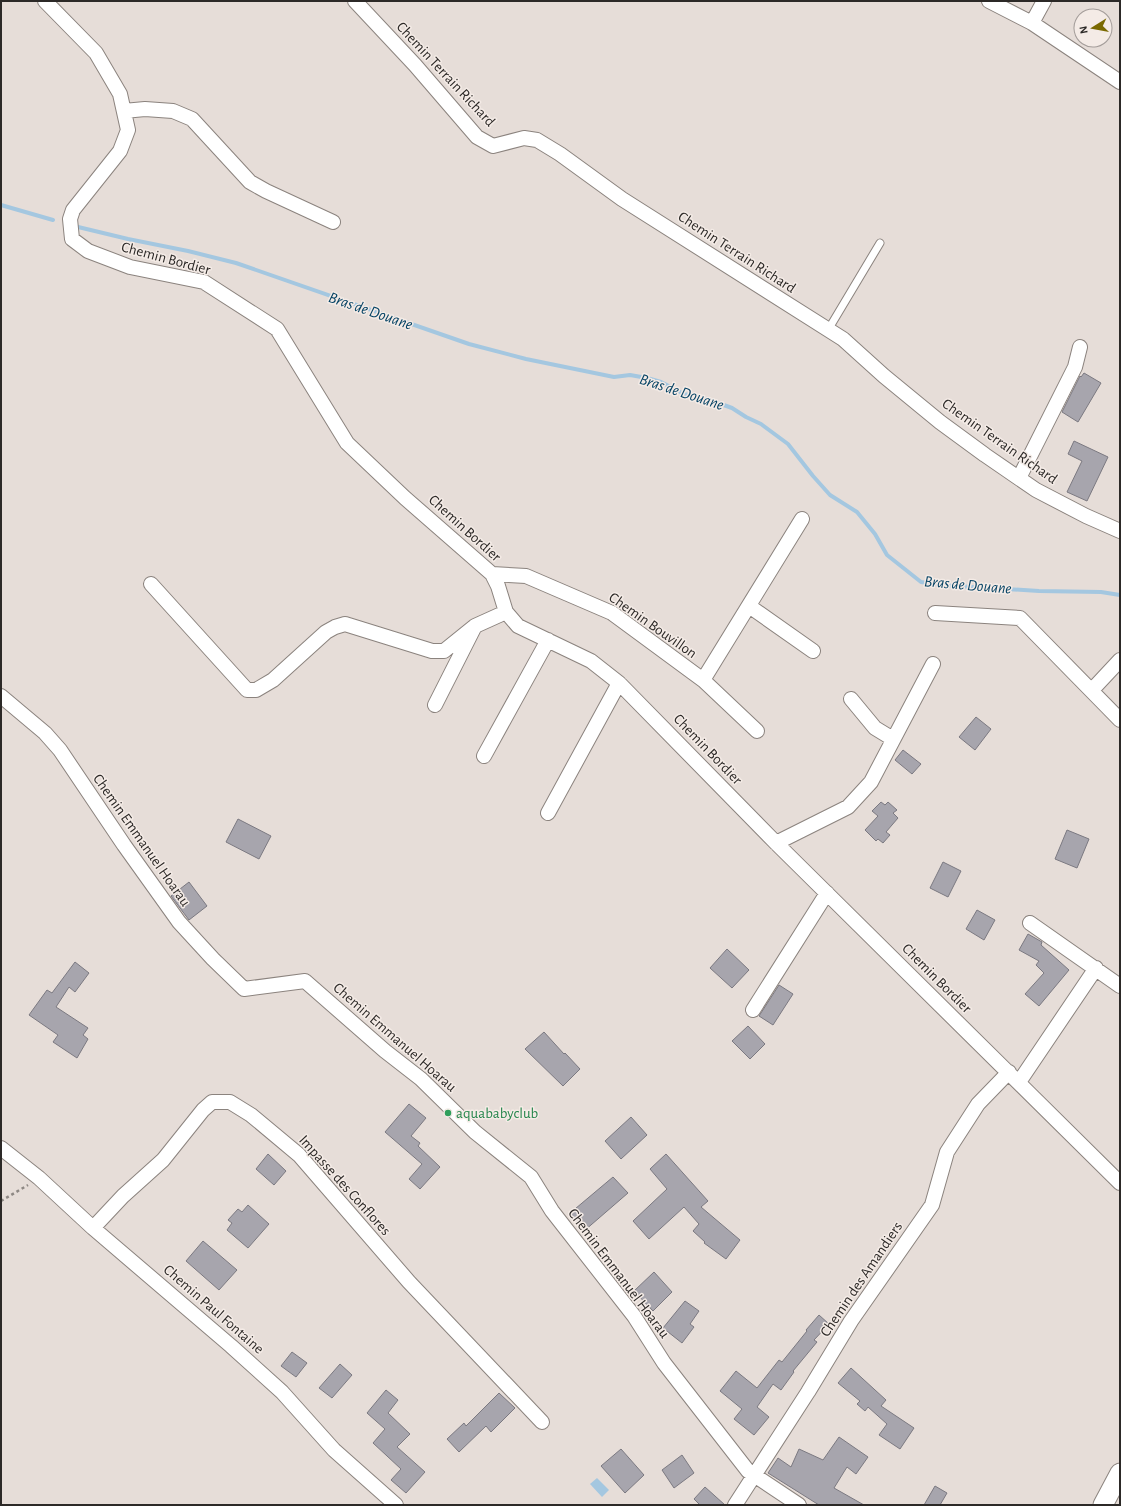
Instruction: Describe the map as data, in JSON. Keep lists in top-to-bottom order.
{
  "streets": {
    "street": [
      "Chemin Terrain Richard",
      "Chemin Bordier",
      "Chemin Bouvillon",
      "Chemin Emmanuel Hoarau",
      "Impasse des Conflores",
      "Chemin des Amandiers",
      "Chemin Paul Fontaine"
    ]
  },
  "crossings": [
    ["Chemin Bordier", "Chemin Bouvillon"],
    ["Chemin Bordier", "Chemin des Amandiers"],
    ["Chemin Emmanuel Hoarau", "Chemin des Amandiers"],
    ["Impasse des Conflores", "Chemin Paul Fontaine"]
  ],
  "water": ["Bras de Douane"],
  "places": ["aquababyclub"],
  "north": "left"
}
